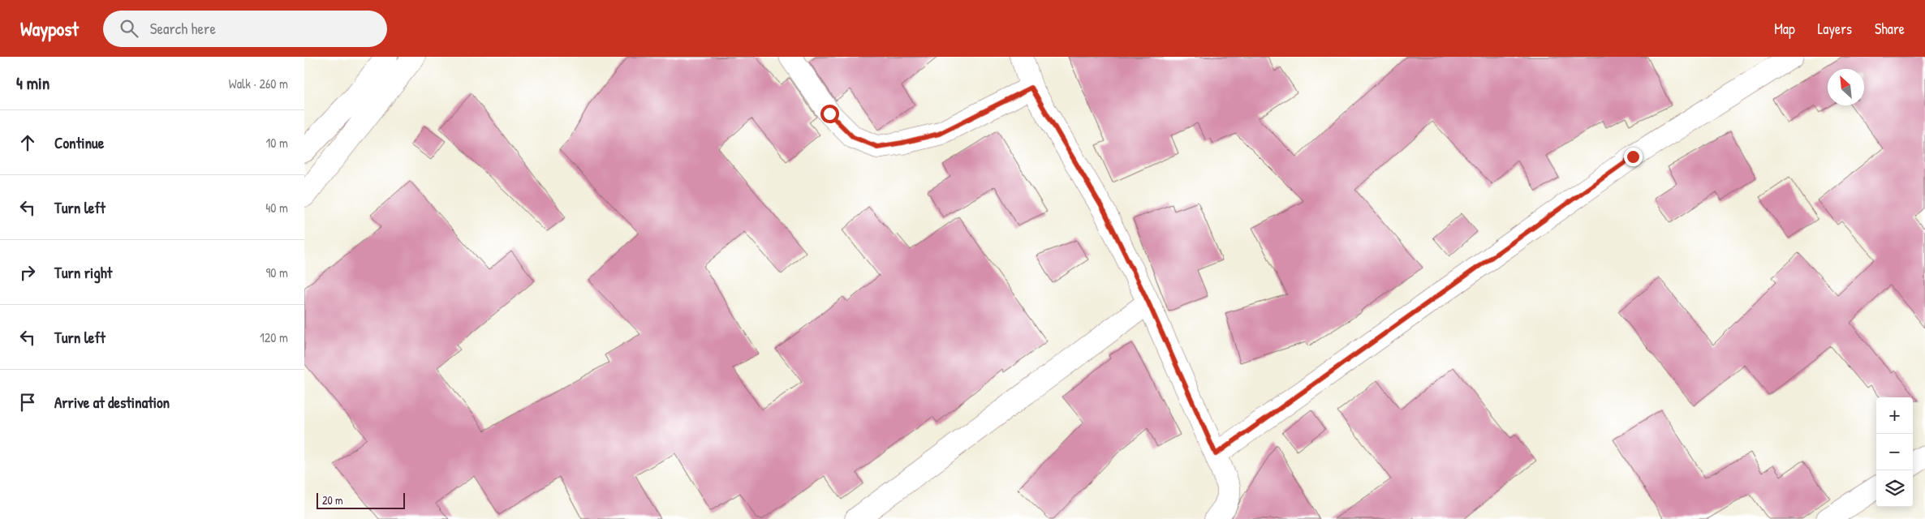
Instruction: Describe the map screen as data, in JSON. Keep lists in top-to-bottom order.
{
  "scale_bar": "20 m",
  "north": "top left",
  "page": {
    "header": "Waypost",
    "search": "Search here",
    "nav": ["Map", "Layers", "Share"],
    "heading": ["4 min", "Walk · 260 m"],
    "list": [
      ["Continue", "10 m"],
      ["Turn left", "40 m"],
      ["Turn right", "90 m"],
      ["Turn left", "120 m"],
      "Arrive at destination"
    ],
    "map_buttons": ["+", "−"],
    "scale": "20 m"
  }
}
